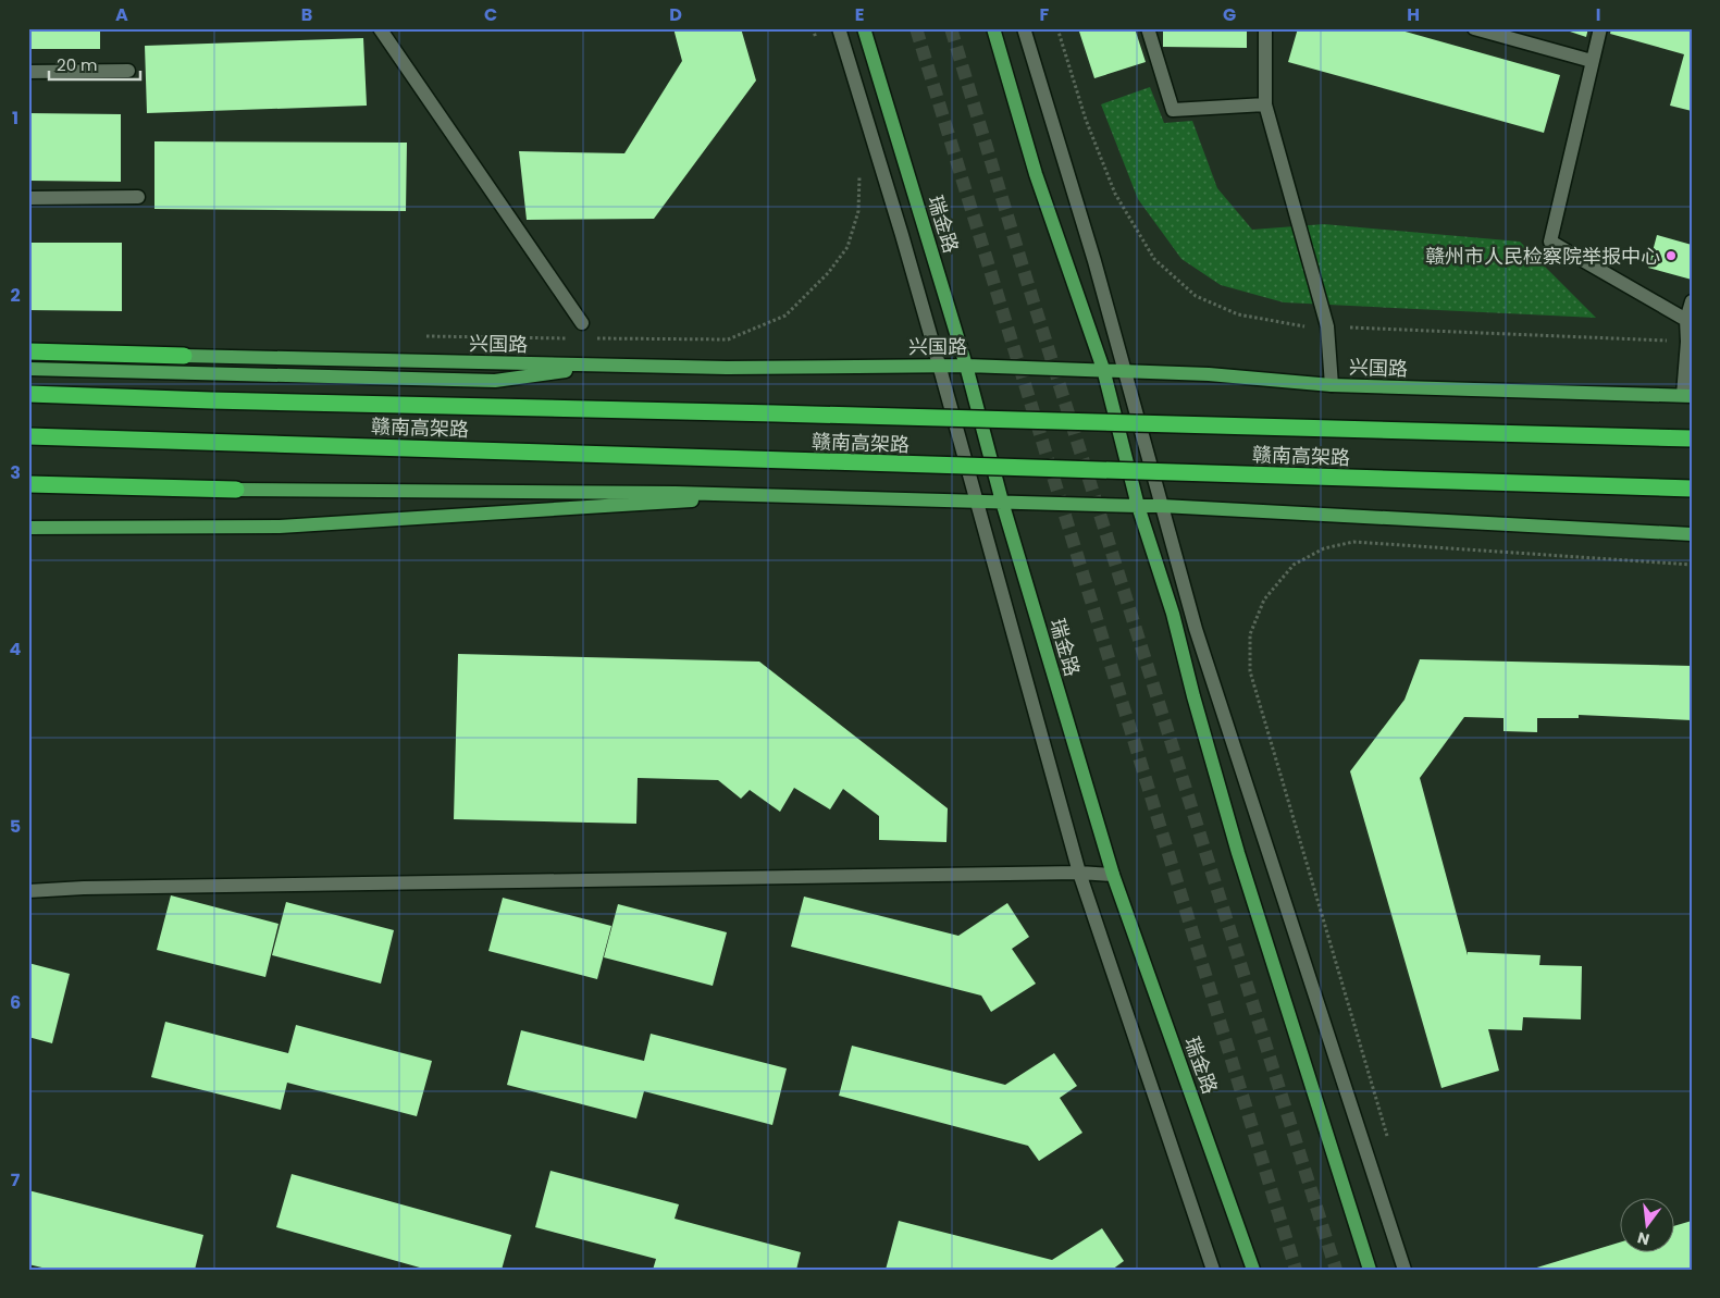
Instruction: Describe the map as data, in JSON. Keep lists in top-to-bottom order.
{
  "streets": {
    "highway": ["赣南高架路"],
    "main road": ["瑞金路", "兴国路"]
  },
  "crossings": [
    ["瑞金路", "兴国路"]
  ],
  "places": ["赣州市人民检察院举报中心"],
  "scale_bar": "20 m",
  "north": "bottom",
  "grid": {
    "columns": [
      "A",
      "B",
      "C",
      "D",
      "E",
      "F",
      "G",
      "H",
      "I"
    ],
    "rows": [
      "1",
      "2",
      "3",
      "4",
      "5",
      "6",
      "7"
    ]
  }
}
